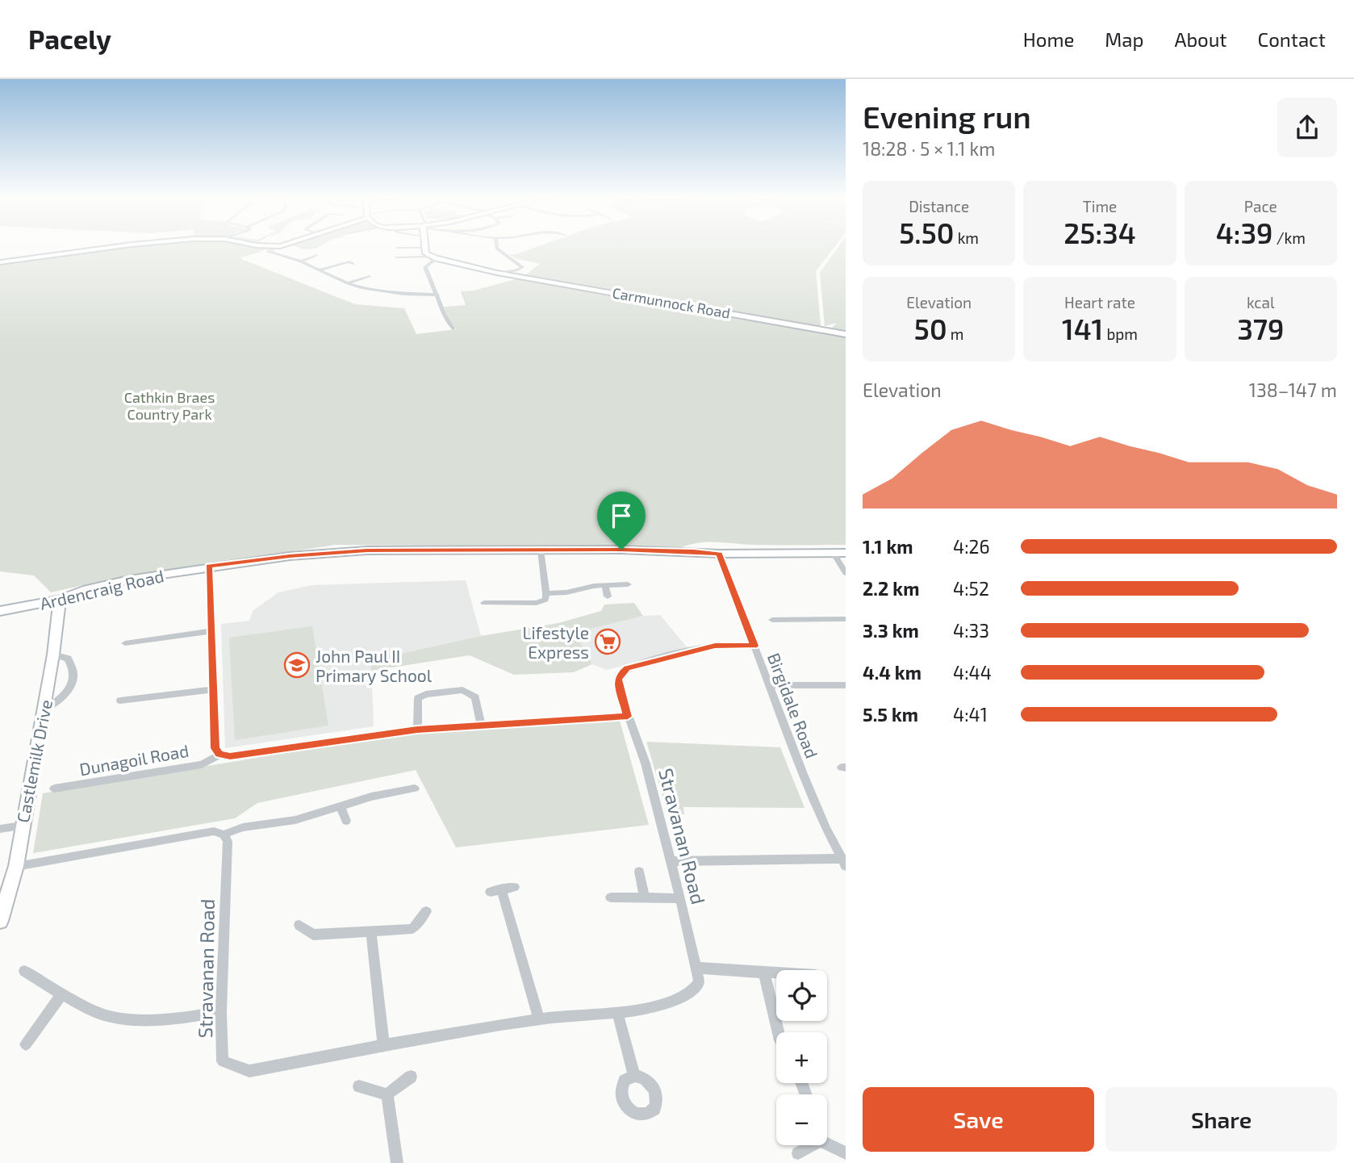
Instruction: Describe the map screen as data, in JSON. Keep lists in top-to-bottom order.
{
  "streets": {
    "street": [
      "Carmunnock Road",
      "Ardencraig Road",
      "Birgidale Road",
      "Dunagoil Road",
      "Castlemilk Drive",
      "Stravanan Road"
    ]
  },
  "crossings": [
    ["Ardencraig Road", "Birgidale Road"],
    ["Ardencraig Road", "Castlemilk Drive"],
    ["Birgidale Road", "Stravanan Road"],
    ["Dunagoil Road", "Stravanan Road"]
  ],
  "parks": ["Cathkin Braes Country Park"],
  "places": {
    "supermarket": ["Lifestyle Express"],
    "school or university": ["John Paul II Primary School"]
  },
  "page": {
    "header": "Pacely",
    "nav": [
      "Home",
      "Map",
      "About",
      "Contact"
    ],
    "heading": ["Evening run", "18:28 · 5 × 1.1 km"],
    "stats": [
      ["Distance", "5.50 km"],
      ["Time", "25:34"],
      ["Pace", "4:39 /km"],
      ["Elevation", "50 m"],
      ["Heart rate", "141 bpm"],
      ["kcal", "379"]
    ],
    "chart": ["Elevation", "138–147 m"],
    "list": [
      {
        "name": "1.1 km",
        "note": "4:26"
      },
      {
        "name": "2.2 km",
        "note": "4:52"
      },
      {
        "name": "3.3 km",
        "note": "4:33"
      },
      {
        "name": "4.4 km",
        "note": "4:44"
      },
      {
        "name": "5.5 km",
        "note": "4:41"
      }
    ],
    "map_buttons": ["+", "−"],
    "buttons": ["Save", "Share"]
  }
}
